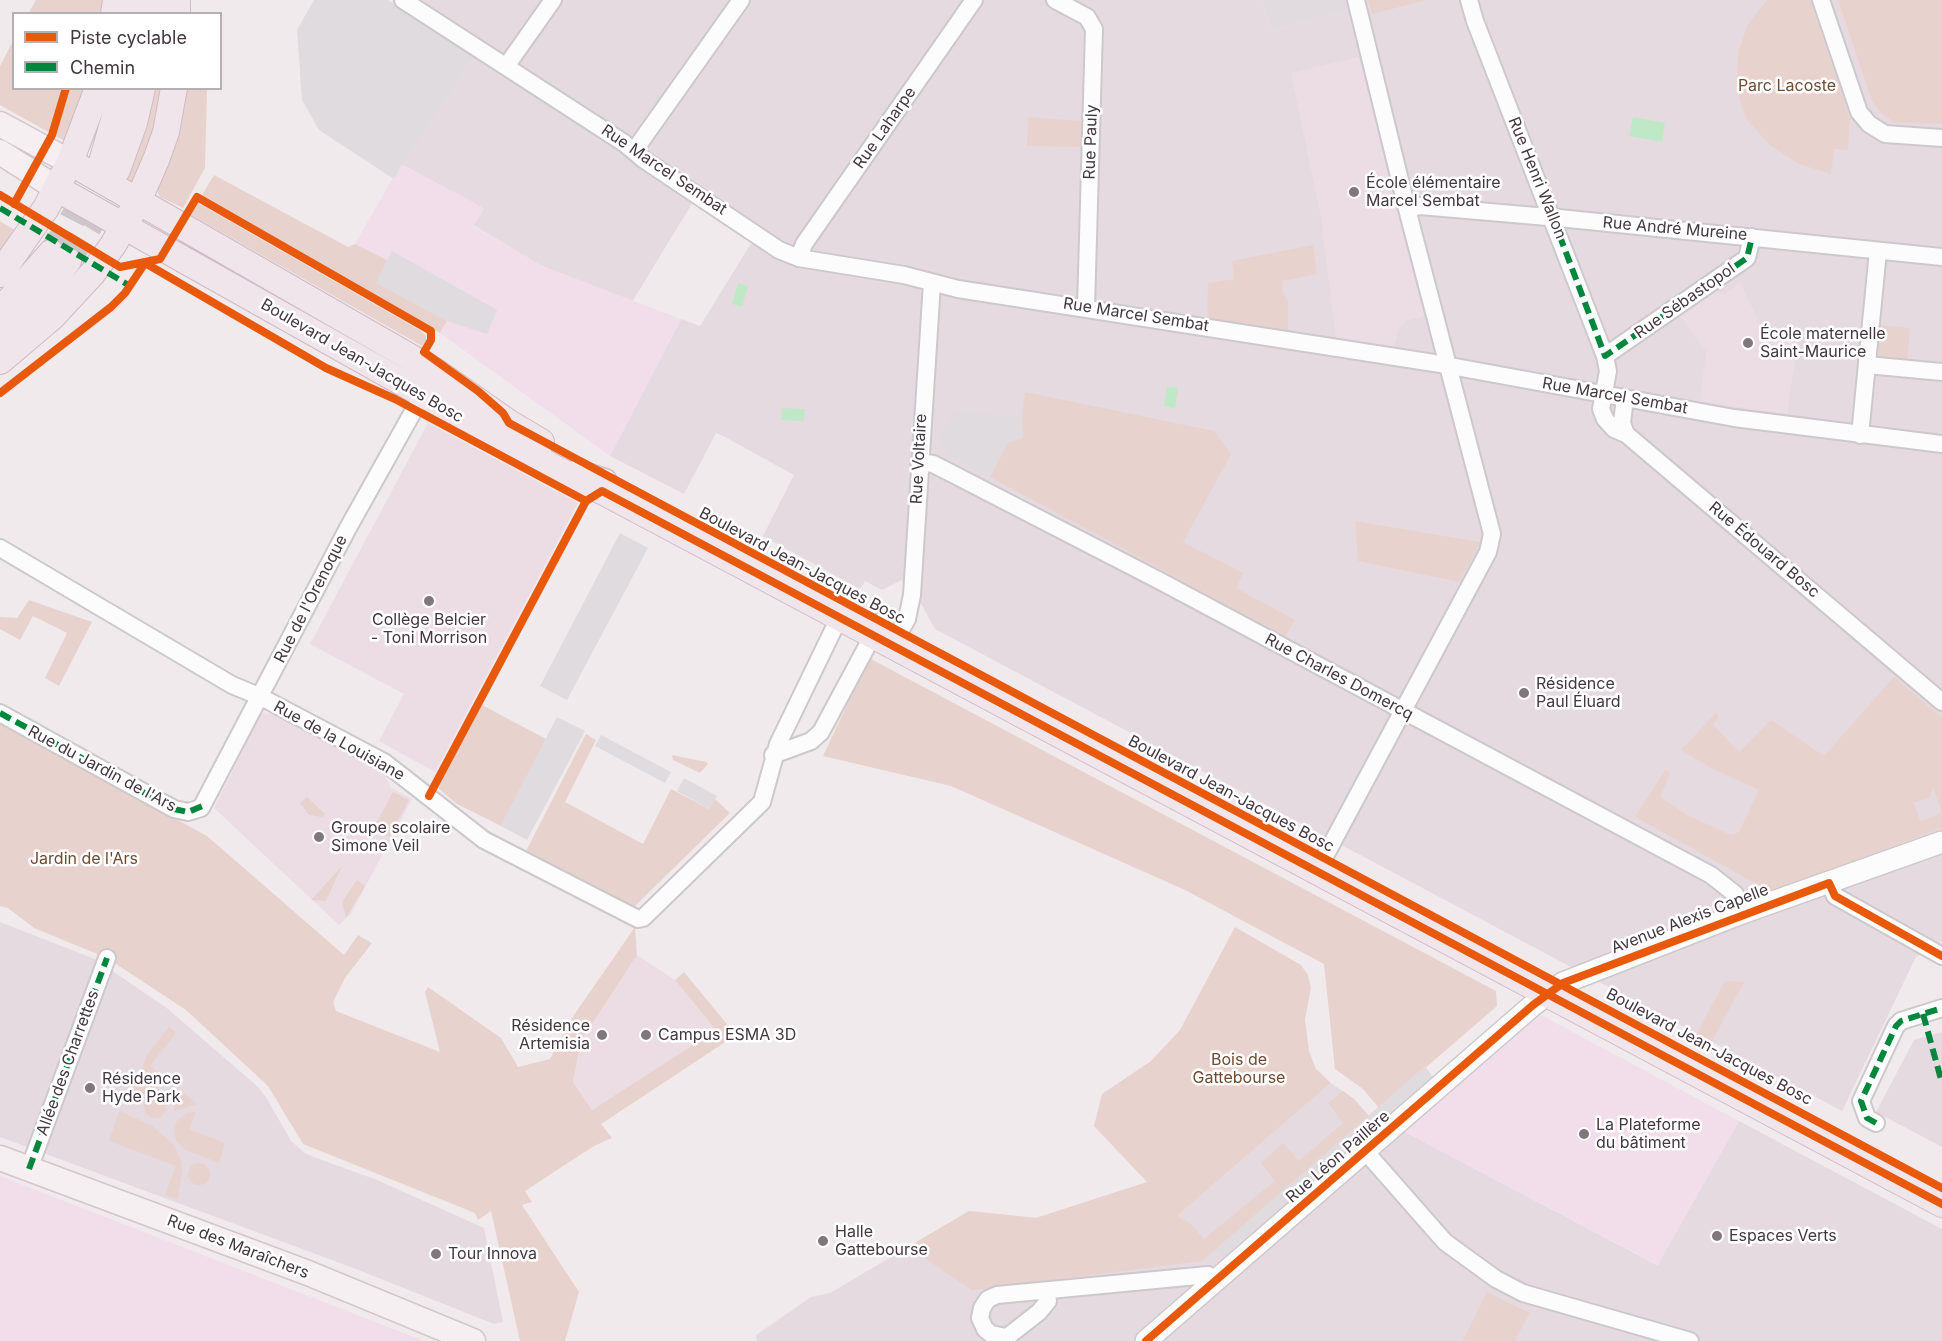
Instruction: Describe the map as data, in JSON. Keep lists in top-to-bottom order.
{
  "streets": {
    "main road": ["Boulevard Jean-Jacques Bosc", "Rue des Maraîchers"],
    "street": [
      "Rue Laharpe",
      "Rue Pauly",
      "Rue Marcel Sembat",
      "Rue Henri Wallon",
      "Rue André Mureine",
      "Rue Sébastopol",
      "Rue Voltaire",
      "Rue Édouard Bosc",
      "Rue de l'Orenoque",
      "Rue Charles Domercq",
      "Rue de la Louisiane",
      "Rue du Jardin de l'Ars",
      "Avenue Alexis Capelle",
      "Allée des Charrettes",
      "Rue Léon Paillère"
    ]
  },
  "crossings": [
    ["Rue Laharpe", "Rue Marcel Sembat"],
    ["Rue Pauly", "Rue Marcel Sembat"],
    ["Rue Marcel Sembat", "Rue Henri Wallon"],
    ["Rue Marcel Sembat", "Rue Voltaire"],
    ["Rue Marcel Sembat", "Rue Édouard Bosc"],
    ["Rue Henri Wallon", "Rue André Mureine"],
    ["Rue Henri Wallon", "Rue Sébastopol"],
    ["Rue Henri Wallon", "Rue Édouard Bosc"],
    ["Rue André Mureine", "Rue Sébastopol"],
    ["Boulevard Jean-Jacques Bosc", "Rue Voltaire"],
    ["Boulevard Jean-Jacques Bosc", "Rue de l'Orenoque"],
    ["Boulevard Jean-Jacques Bosc", "Rue de la Louisiane"],
    ["Boulevard Jean-Jacques Bosc", "Avenue Alexis Capelle"],
    ["Boulevard Jean-Jacques Bosc", "Rue Léon Paillère"],
    ["Rue Voltaire", "Rue Charles Domercq"],
    ["Rue de l'Orenoque", "Rue de la Louisiane"],
    ["Rue de l'Orenoque", "Rue du Jardin de l'Ars"],
    ["Rue Charles Domercq", "Avenue Alexis Capelle"],
    ["Avenue Alexis Capelle", "Rue Léon Paillère"],
    ["Allée des Charrettes", "Rue des Maraîchers"]
  ],
  "parks": ["Parc Lacoste", "Jardin de l'Ars", "Bois de Gattebourse"],
  "places": [
    "École élémentaire Marcel Sembat",
    "École maternelle Saint-Maurice",
    "Collège Belcier - Toni Morrison",
    "Résidence Paul Éluard",
    "Groupe scolaire Simone Veil",
    "Résidence Artemisia",
    "Campus ESMA 3D",
    "Résidence Hyde Park",
    "La Plateforme du bâtiment",
    "Espaces Verts",
    "Halle Gattebourse",
    "Tour Innova"
  ],
  "legend": ["Piste cyclable", "Chemin"]
}
